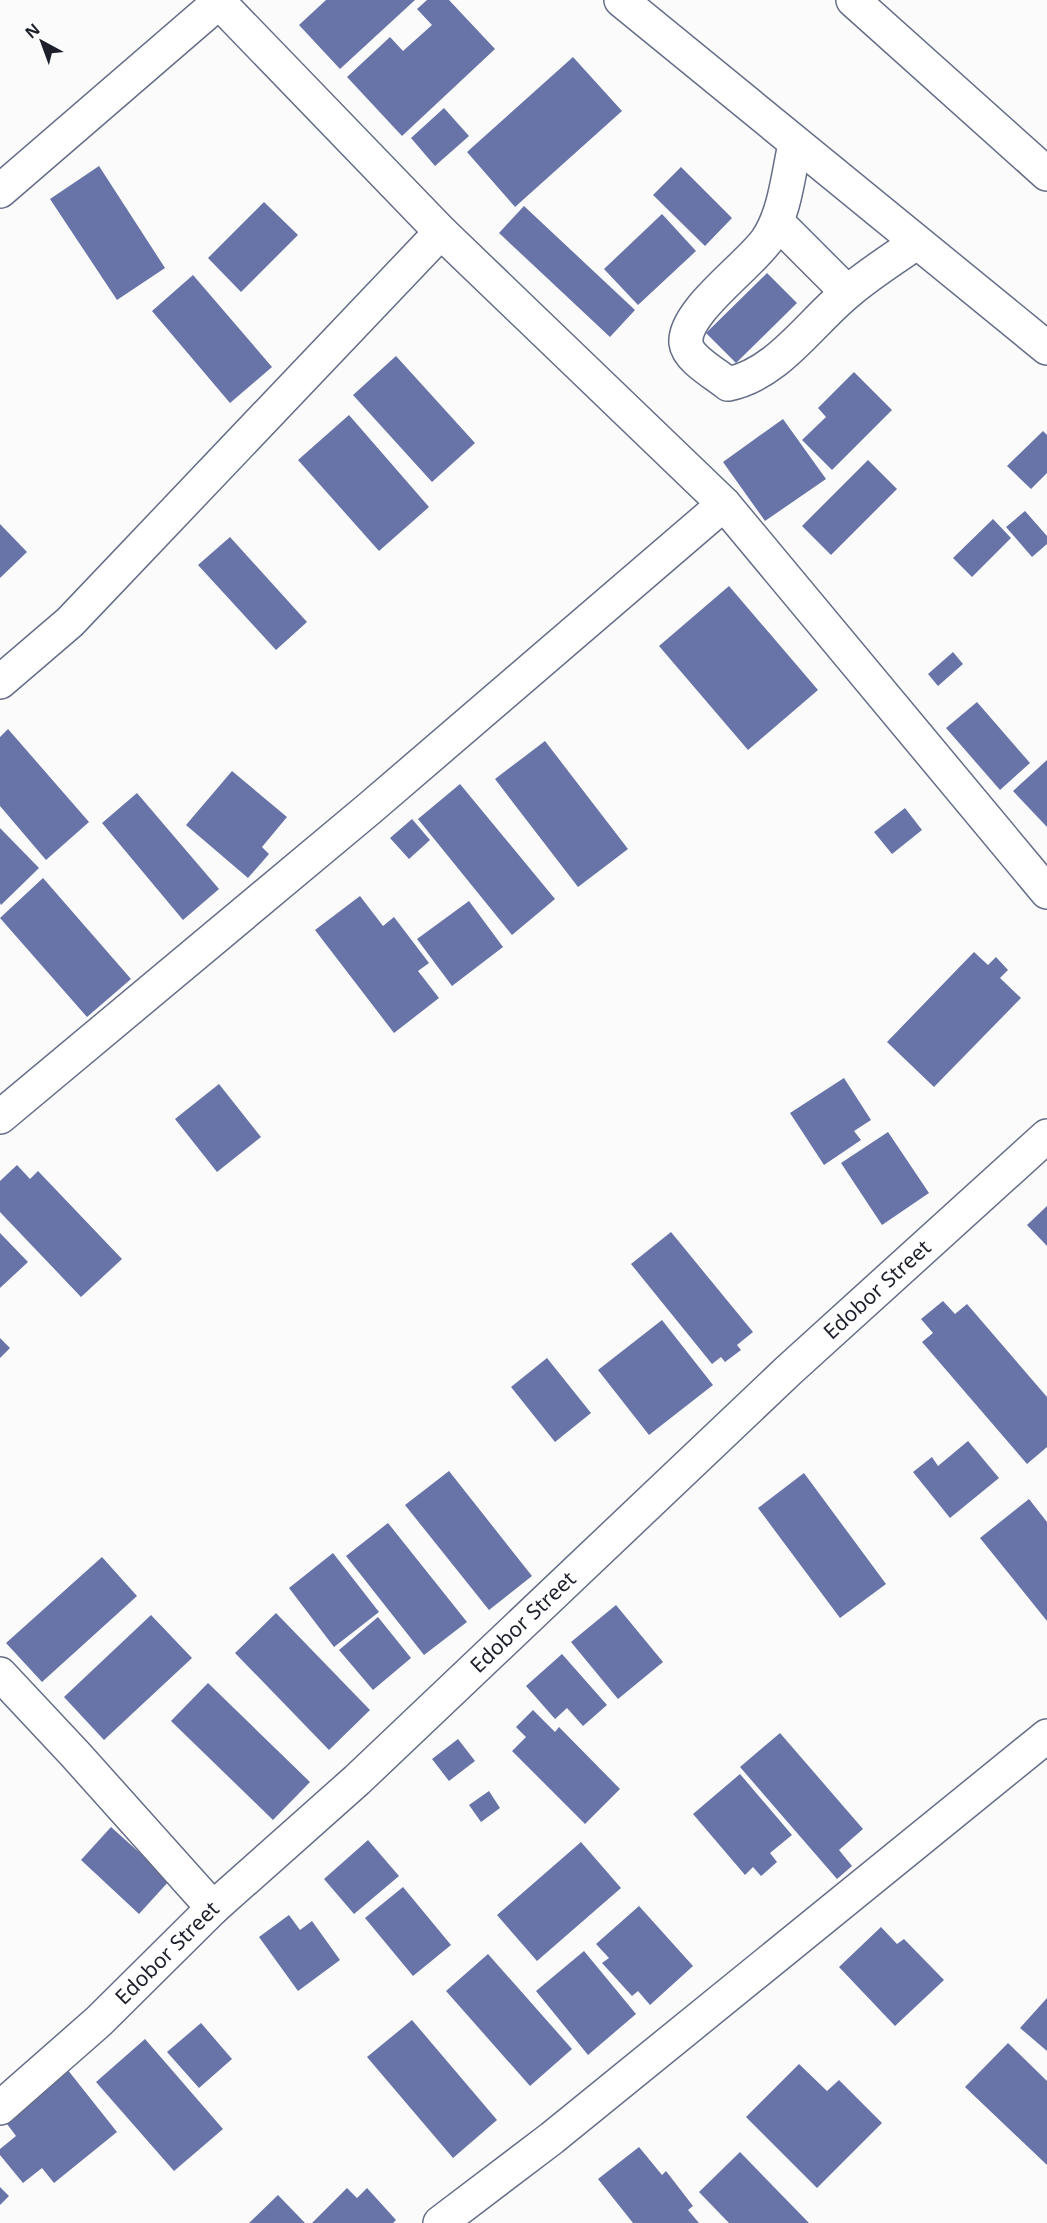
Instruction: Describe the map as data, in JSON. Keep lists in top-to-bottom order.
{
  "streets": {
    "main road": ["Edobor Street"]
  },
  "north": "top left"
}
